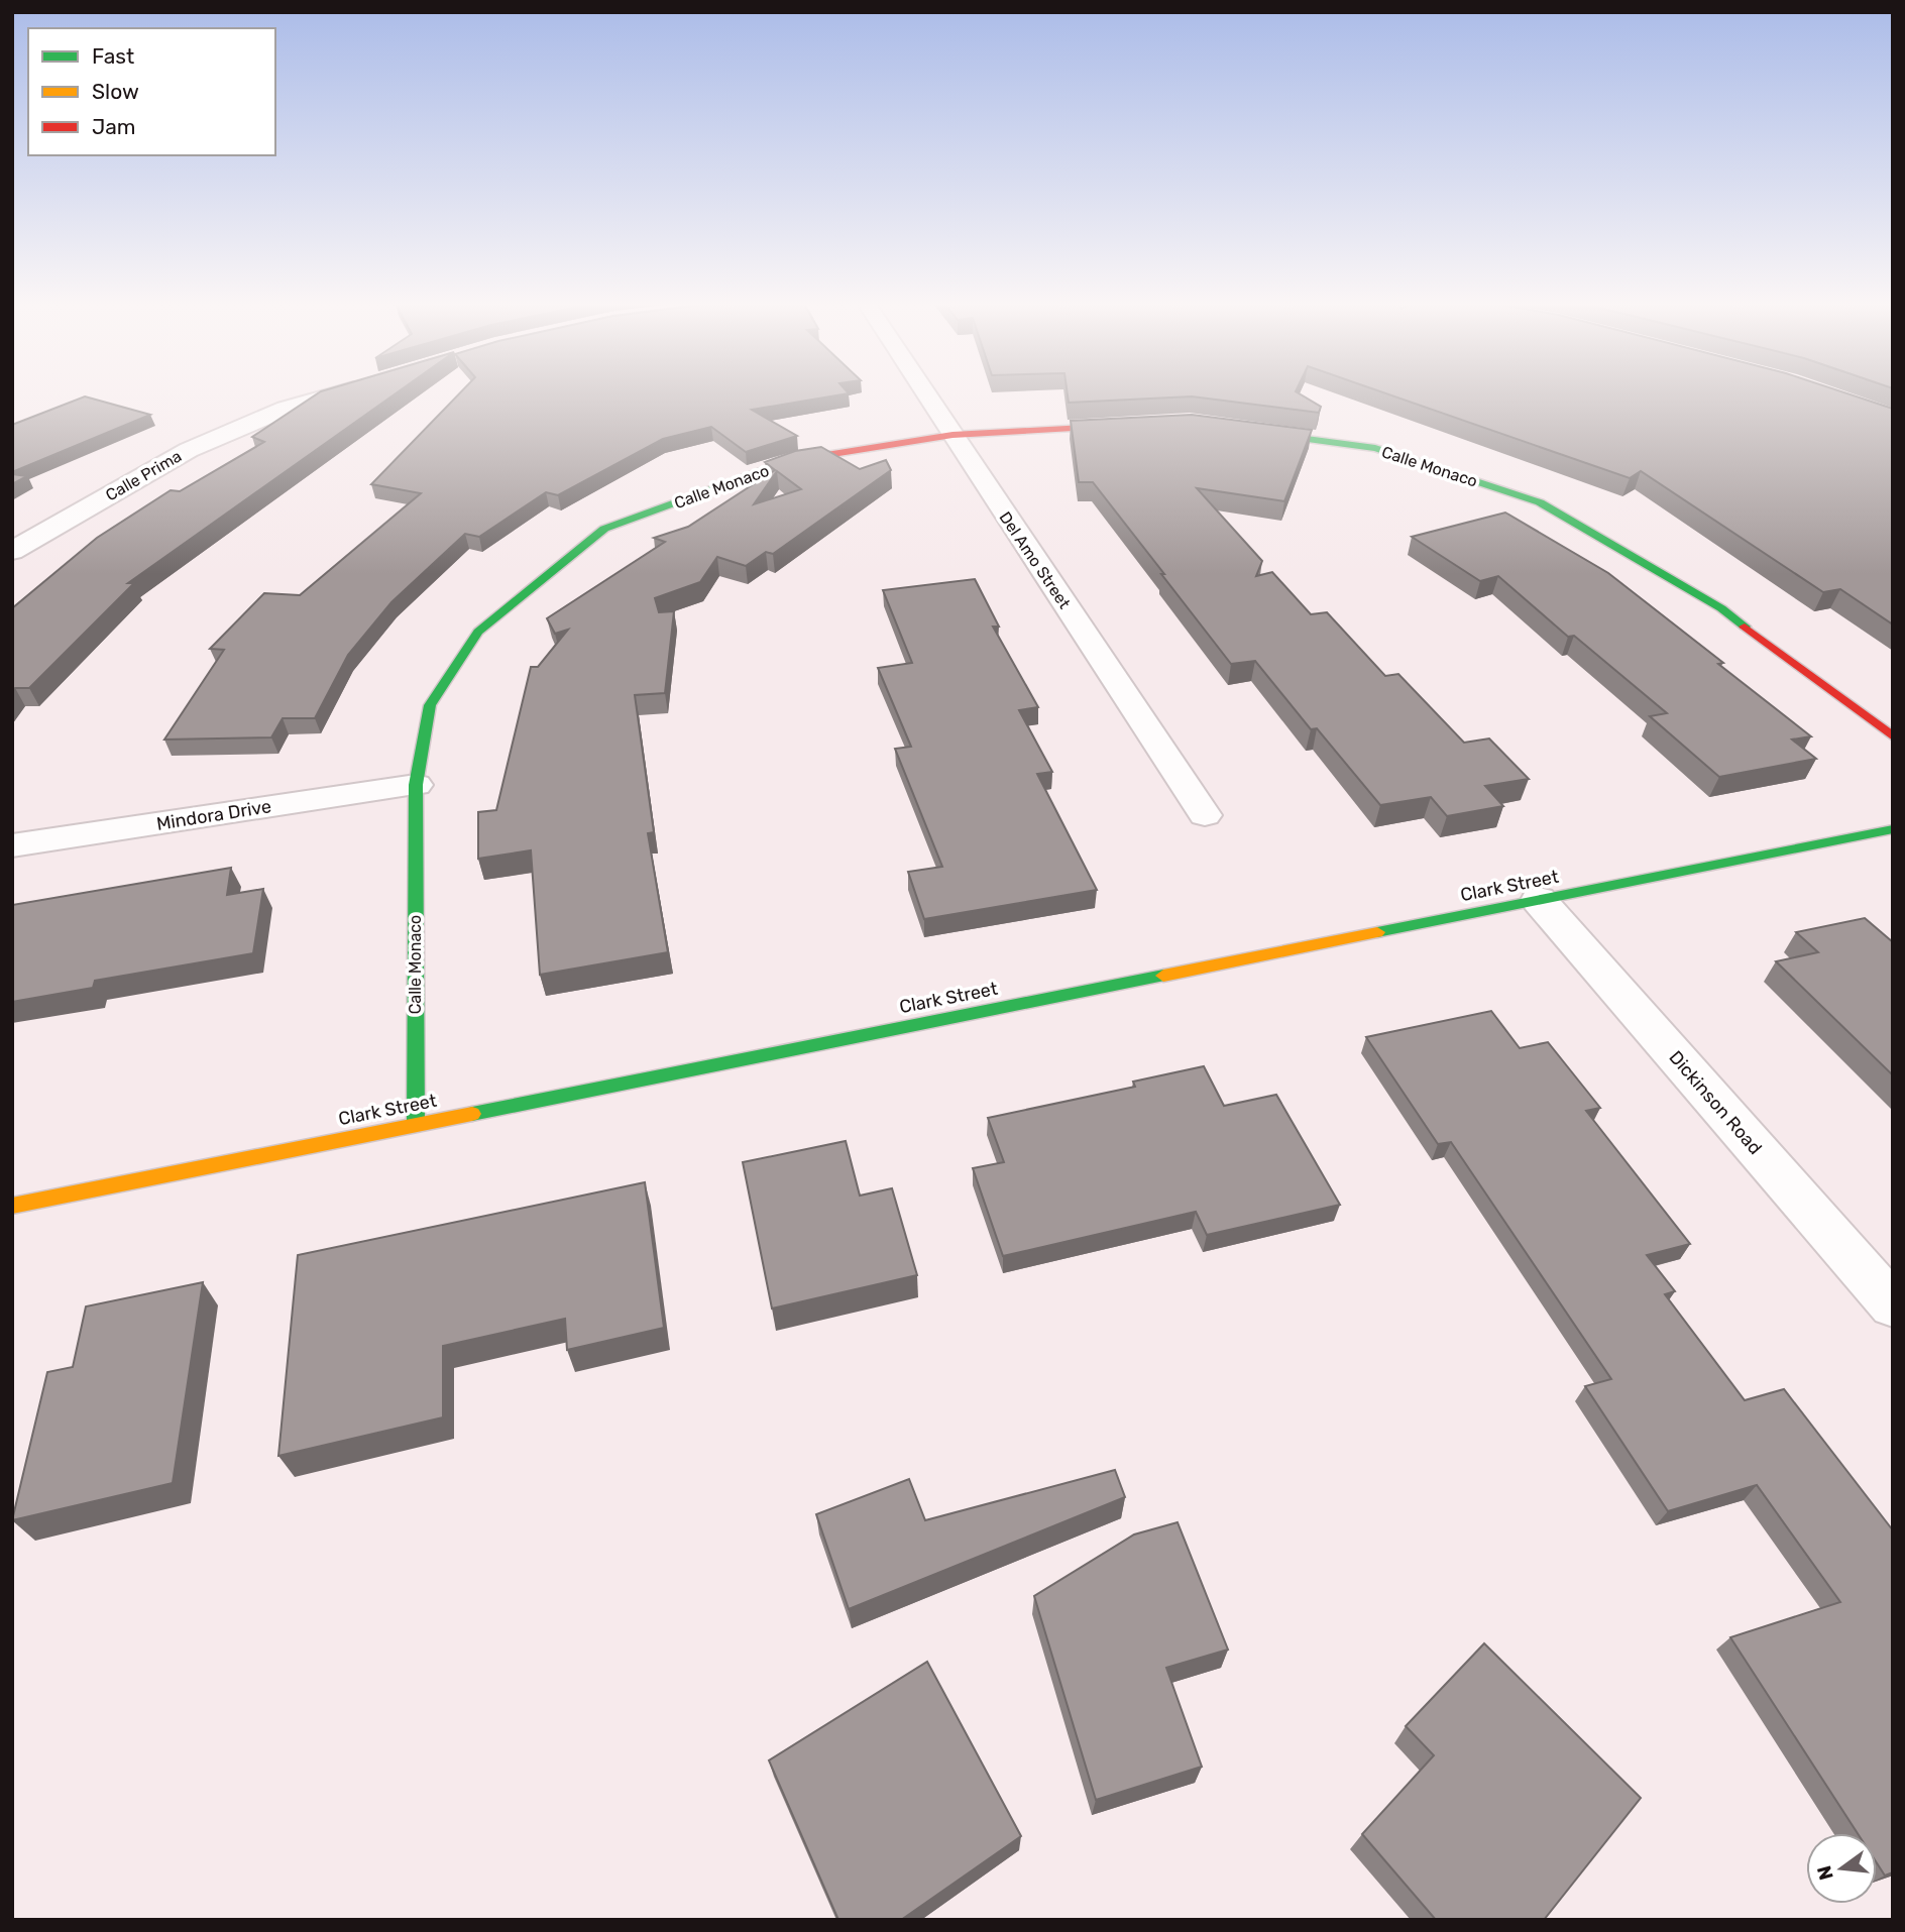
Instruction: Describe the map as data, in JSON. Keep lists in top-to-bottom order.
{
  "streets": {
    "street": [
      "Calle Monaco",
      "Calle Prima",
      "Del Amo Street",
      "Mindora Drive",
      "Clark Street",
      "Dickinson Road"
    ]
  },
  "crossings": [
    ["Calle Monaco", "Del Amo Street"],
    ["Calle Monaco", "Mindora Drive"],
    ["Calle Monaco", "Clark Street"],
    ["Clark Street", "Dickinson Road"]
  ],
  "legend": ["Fast", "Slow", "Jam"],
  "north": "left"
}
